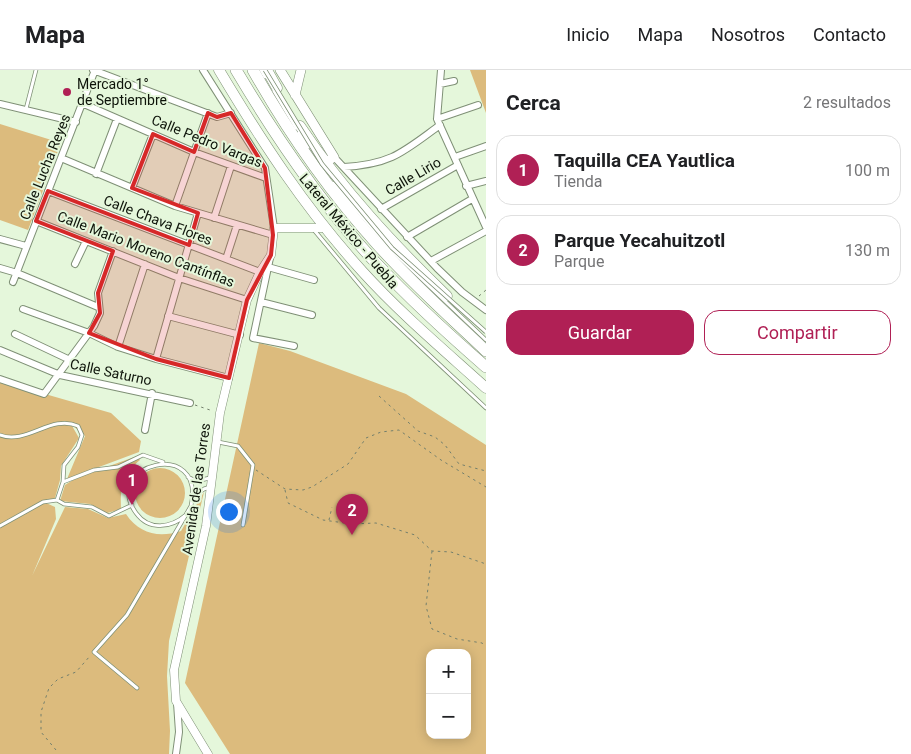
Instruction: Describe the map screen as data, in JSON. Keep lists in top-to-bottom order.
{
  "streets": {
    "highway": ["Lateral México - Puebla"],
    "street": [
      "Calle Pedro Vargas",
      "Calle Lucha Reyes",
      "Calle Lirio",
      "Calle Chava Flores",
      "Calle Mario Moreno Cantínflas",
      "Calle Saturno",
      "Avenida de las Torres"
    ]
  },
  "crossings": [
    ["Calle Pedro Vargas", "Calle Lucha Reyes"],
    ["Calle Lucha Reyes", "Calle Chava Flores"],
    ["Calle Lucha Reyes", "Calle Mario Moreno Cantínflas"],
    ["Calle Chava Flores", "Avenida de las Torres"],
    ["Calle Mario Moreno Cantínflas", "Avenida de las Torres"]
  ],
  "places": ["Mercado 1° de Septiembre"],
  "page": {
    "header": "Mapa",
    "nav": [
      "Inicio",
      "Mapa",
      "Nosotros",
      "Contacto"
    ],
    "heading": ["Cerca", "2 resultados"],
    "list": [
      {
        "mark": "1",
        "name": "Taquilla CEA Yautlica",
        "note": "Tienda",
        "value": "100 m"
      },
      {
        "mark": "2",
        "name": "Parque Yecahuitzotl",
        "note": "Parque",
        "value": "130 m"
      }
    ],
    "buttons": ["Guardar", "Compartir"],
    "pins": ["1", "2"],
    "map_buttons": ["+", "−"]
  }
}
